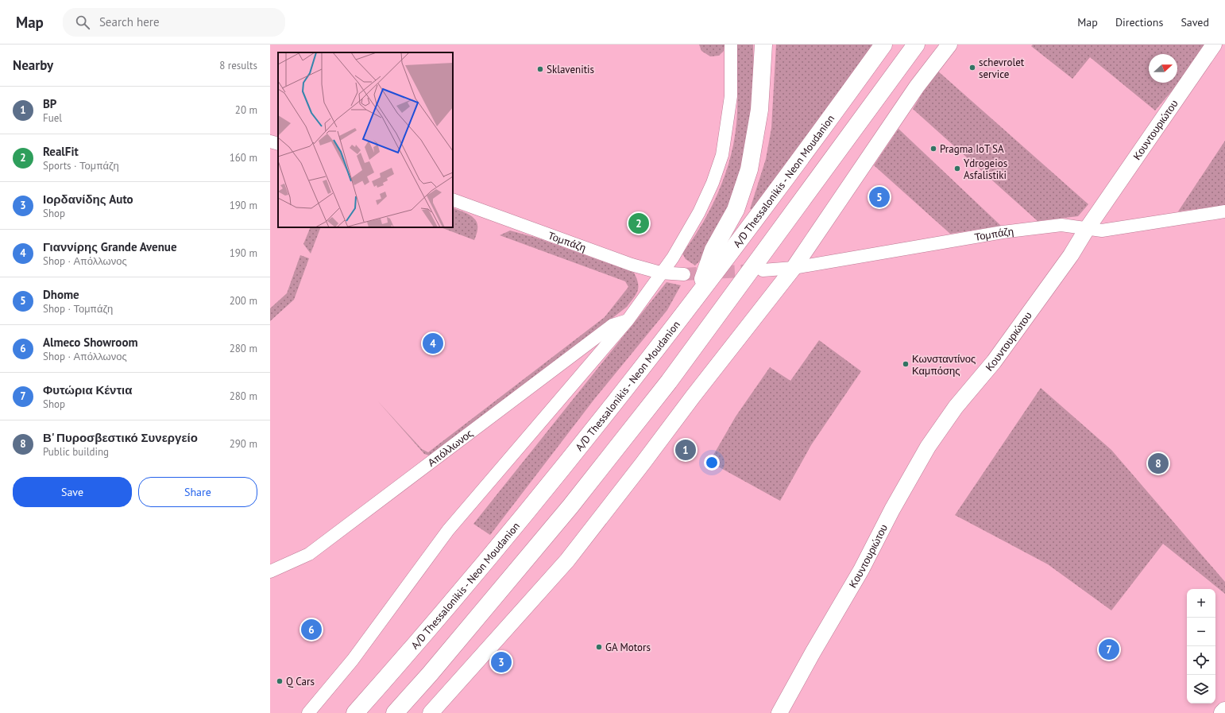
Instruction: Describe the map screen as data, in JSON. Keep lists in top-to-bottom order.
{
  "streets": {
    "main road": ["A/D Thessalonikis - Neon Moudanion"],
    "street": ["Κουντουριώτου", "Τομπάζη", "Απόλλωνος"]
  },
  "crossings": [
    ["Κουντουριώτου", "Τομπάζη"]
  ],
  "places": [
    "schevrolet service",
    "Sklavenitis",
    "Pragma IoT SA",
    "Ydrogeios Asfalistiki",
    "Κωνσταντίνος Καμπόσης",
    "GA Motors",
    "Q Cars"
  ],
  "north": "right",
  "page": {
    "header": "Map",
    "search": "Search here",
    "nav": ["Map", "Directions", "Saved"],
    "heading": ["Nearby", "8 results"],
    "list": [
      {
        "mark": "1",
        "name": "BP",
        "note": "Fuel",
        "value": "20 m"
      },
      {
        "mark": "2",
        "name": "RealFit",
        "note": "Sports · Τομπάζη",
        "value": "160 m"
      },
      {
        "mark": "3",
        "name": "Ιορδανίδης Auto",
        "note": "Shop",
        "value": "190 m"
      },
      {
        "mark": "4",
        "name": "Γιαννίρης Grande Avenue",
        "note": "Shop · Απόλλωνος",
        "value": "190 m"
      },
      {
        "mark": "5",
        "name": "Dhome",
        "note": "Shop · Τομπάζη",
        "value": "200 m"
      },
      {
        "mark": "6",
        "name": "Almeco Showroom",
        "note": "Shop · Απόλλωνος",
        "value": "280 m"
      },
      {
        "mark": "7",
        "name": "Φυτώρια Κέντια",
        "note": "Shop",
        "value": "280 m"
      },
      {
        "mark": "8",
        "name": "Β' Πυροσβεστικό Συνεργείο",
        "note": "Public building",
        "value": "290 m"
      }
    ],
    "pins": [
      "5",
      "2",
      "4",
      "1",
      "8",
      "6",
      "7",
      "3"
    ],
    "buttons": ["Save", "Share"],
    "map_buttons": ["+", "−"]
  }
}
